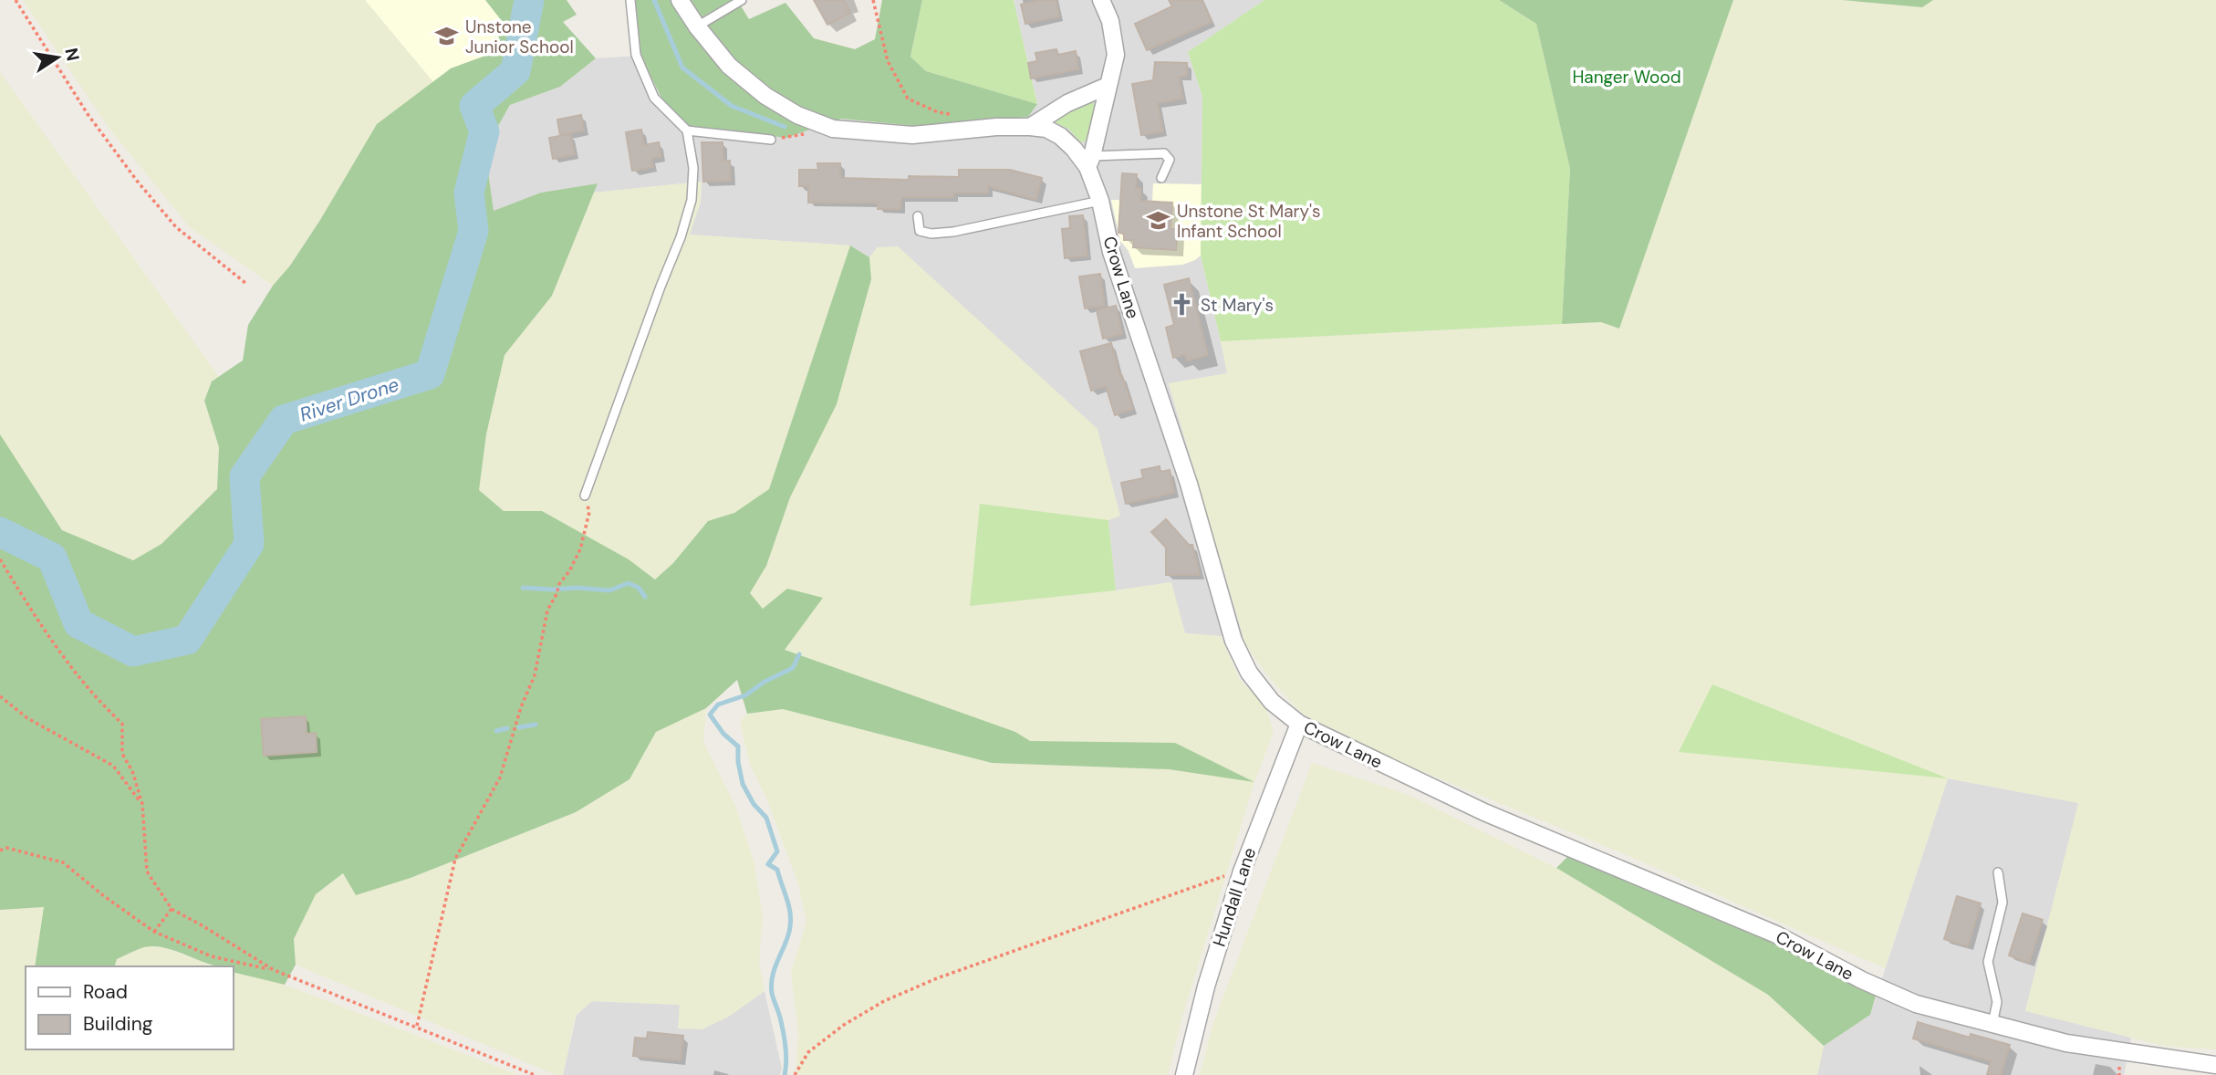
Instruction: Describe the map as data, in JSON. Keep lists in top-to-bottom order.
{
  "streets": {
    "street": ["Crow Lane", "Hundall Lane"]
  },
  "crossings": [
    ["Crow Lane", "Hundall Lane"]
  ],
  "water": ["River Drone"],
  "parks": ["Hanger Wood"],
  "places": {
    "school or university": ["Unstone Junior School", "Unstone St Mary's Infant School"],
    "church": ["St Mary's"]
  },
  "legend": ["Road", "Building"],
  "north": "right"
}
